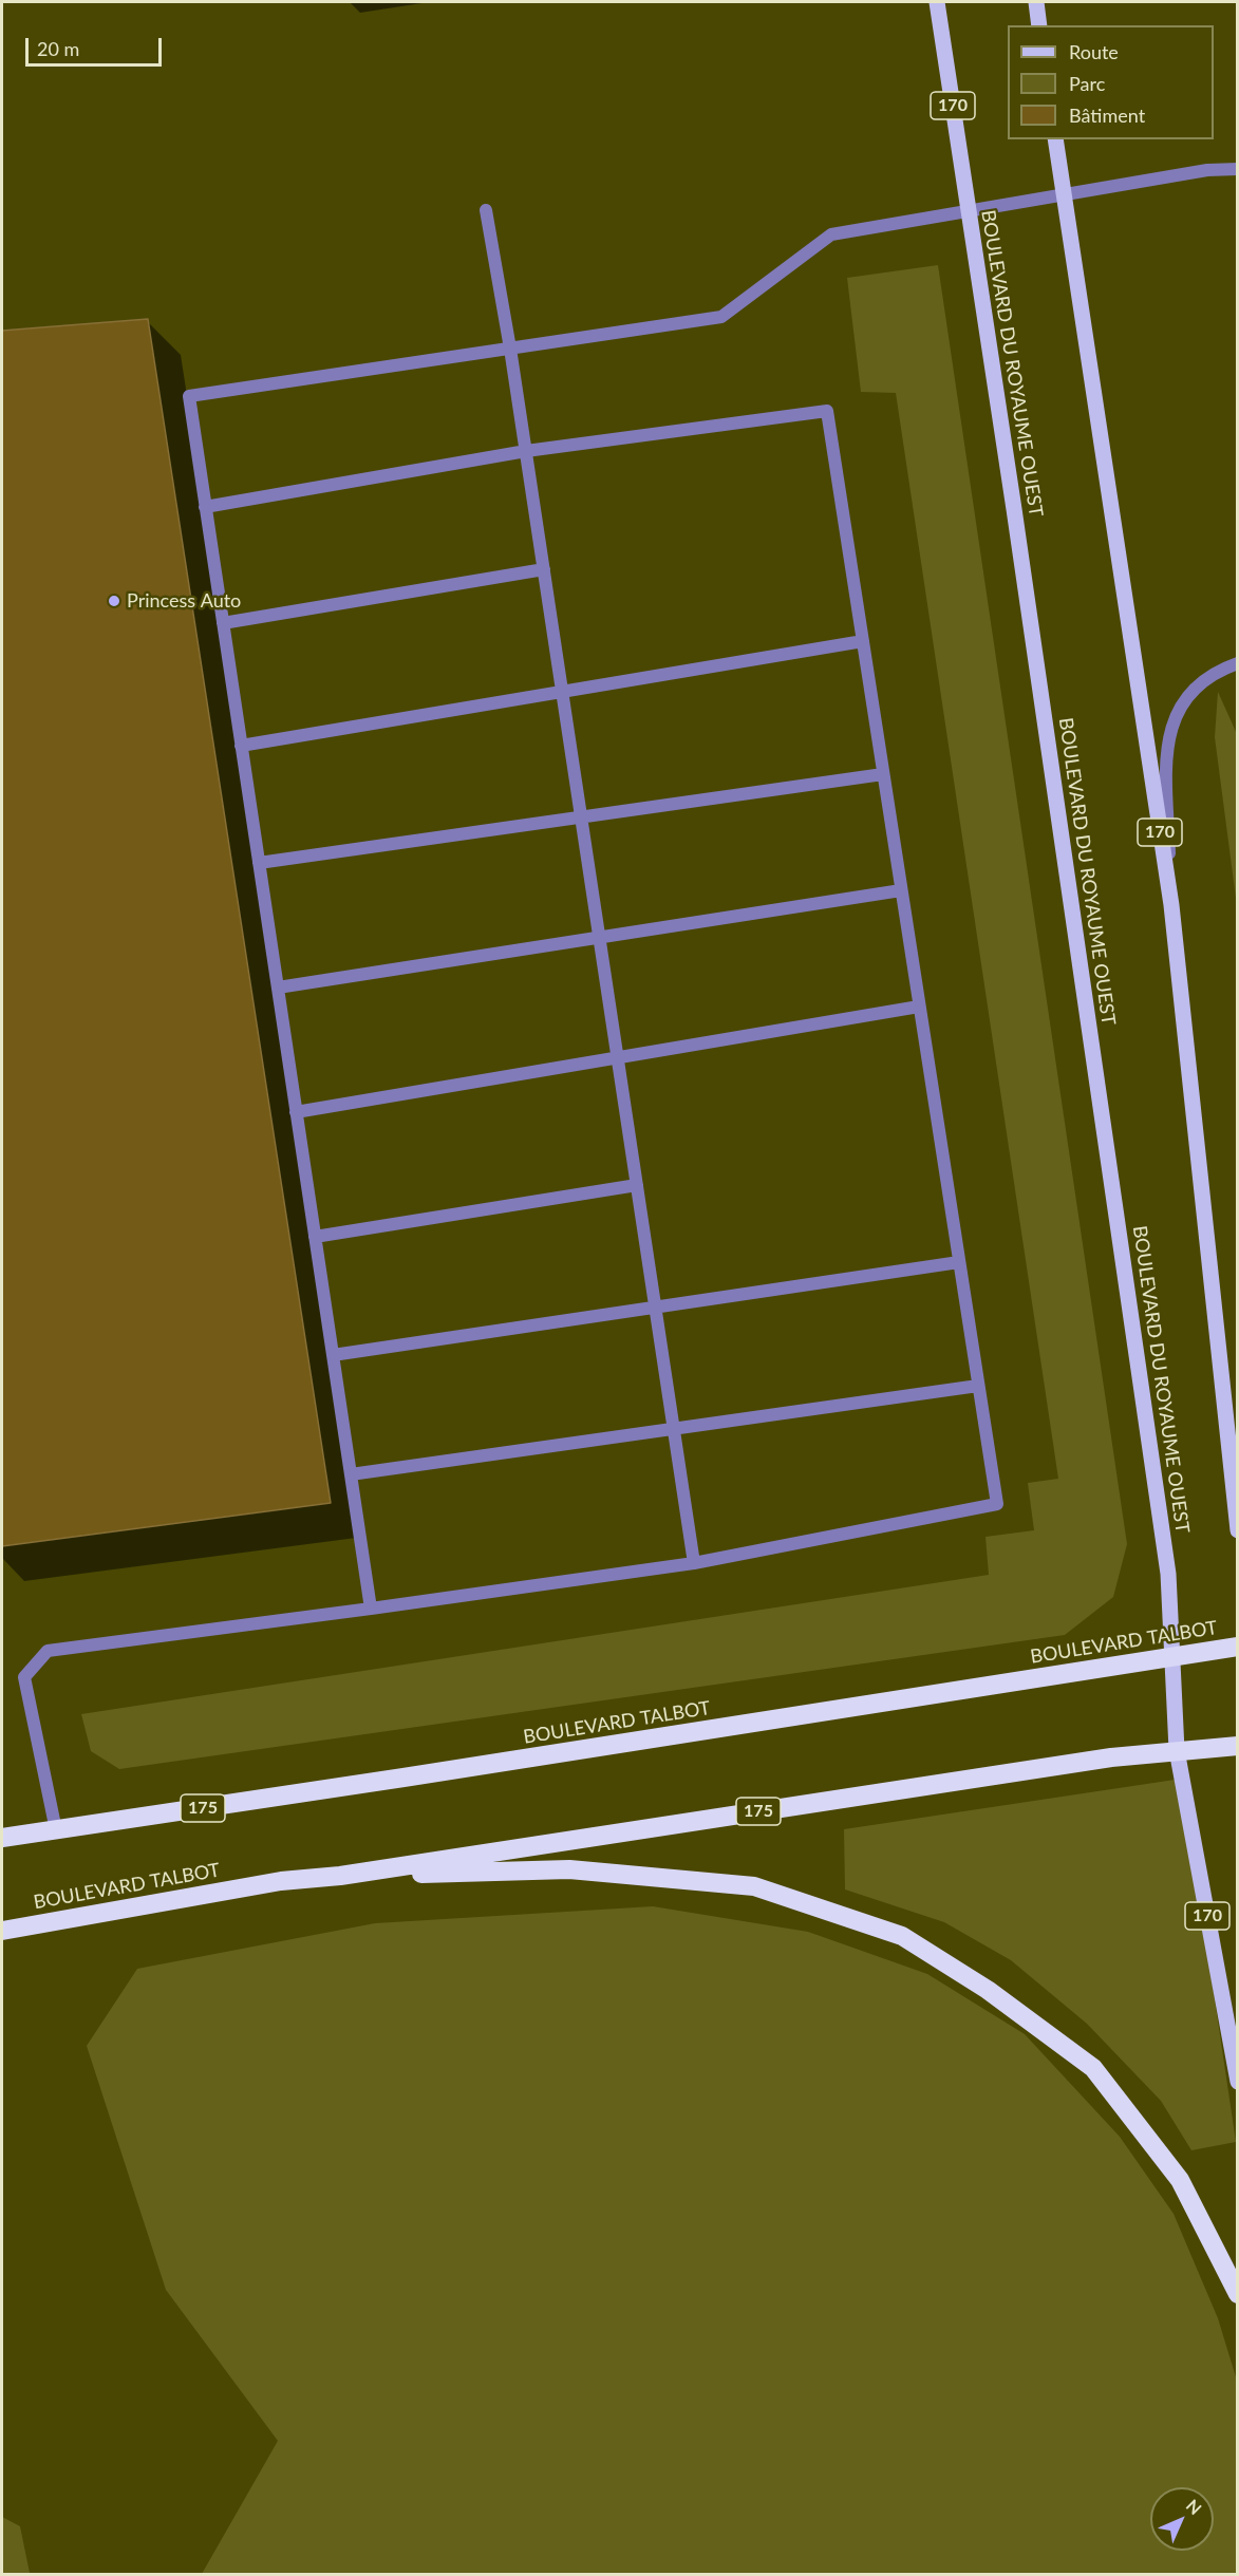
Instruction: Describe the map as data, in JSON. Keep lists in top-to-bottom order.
{
  "streets": {
    "highway": ["BOULEVARD TALBOT", "175"],
    "main road": ["170", "BOULEVARD DU ROYAUME OUEST"]
  },
  "crossings": [
    ["170", "BOULEVARD DU ROYAUME OUEST"],
    ["170", "BOULEVARD TALBOT"],
    ["BOULEVARD DU ROYAUME OUEST", "BOULEVARD TALBOT"]
  ],
  "places": ["Princess Auto"],
  "legend": ["Route", "Parc", "Bâtiment"],
  "scale_bar": "20 m",
  "north": "top right"
}
